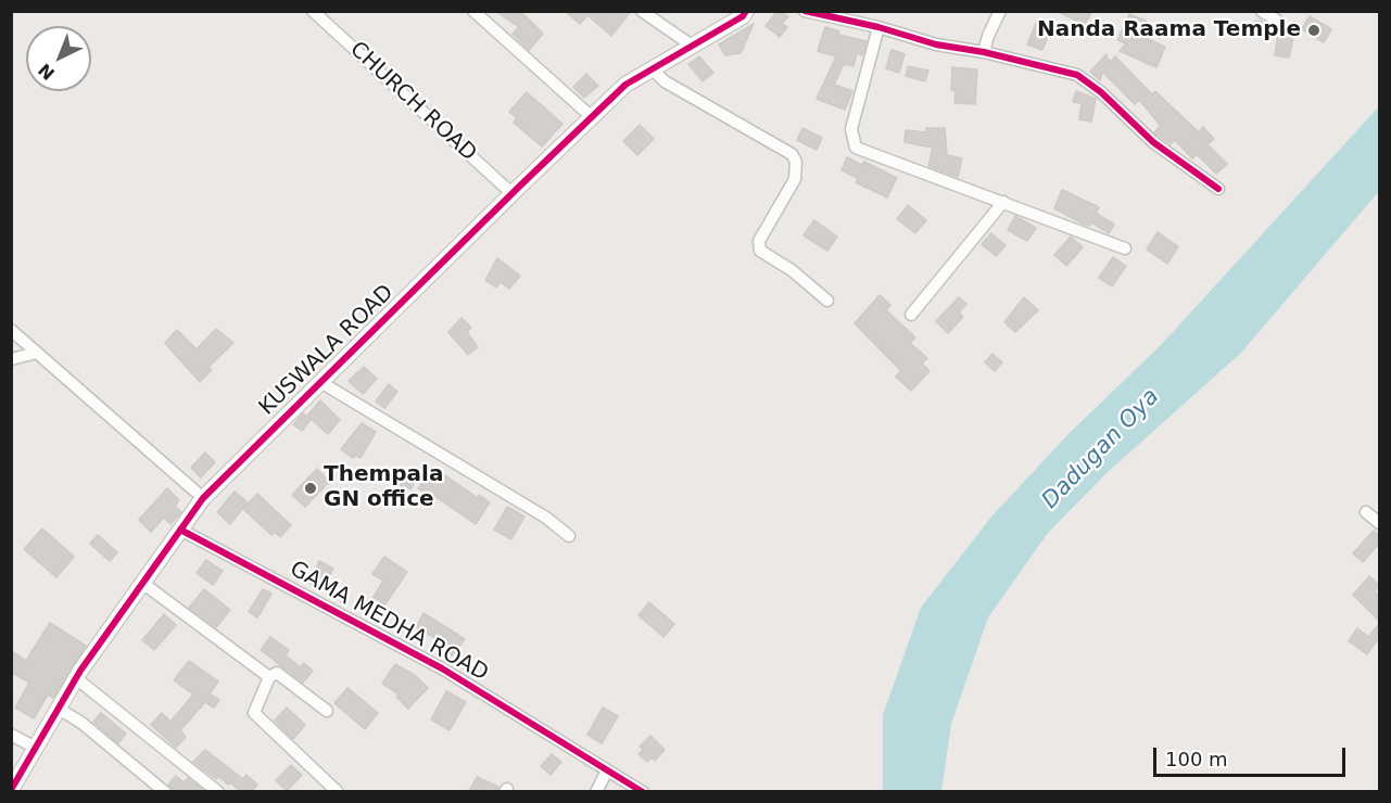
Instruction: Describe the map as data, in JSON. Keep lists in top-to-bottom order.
{
  "streets": {
    "street": ["CHURCH ROAD", "KUSWALA ROAD", "GAMA MEDHA ROAD"]
  },
  "crossings": [
    ["CHURCH ROAD", "KUSWALA ROAD"],
    ["KUSWALA ROAD", "GAMA MEDHA ROAD"]
  ],
  "water": ["Dadugan Oya"],
  "places": ["Nanda Raama Temple", "Thempala GN office"],
  "scale_bar": "100 m",
  "north": "bottom left"
}
